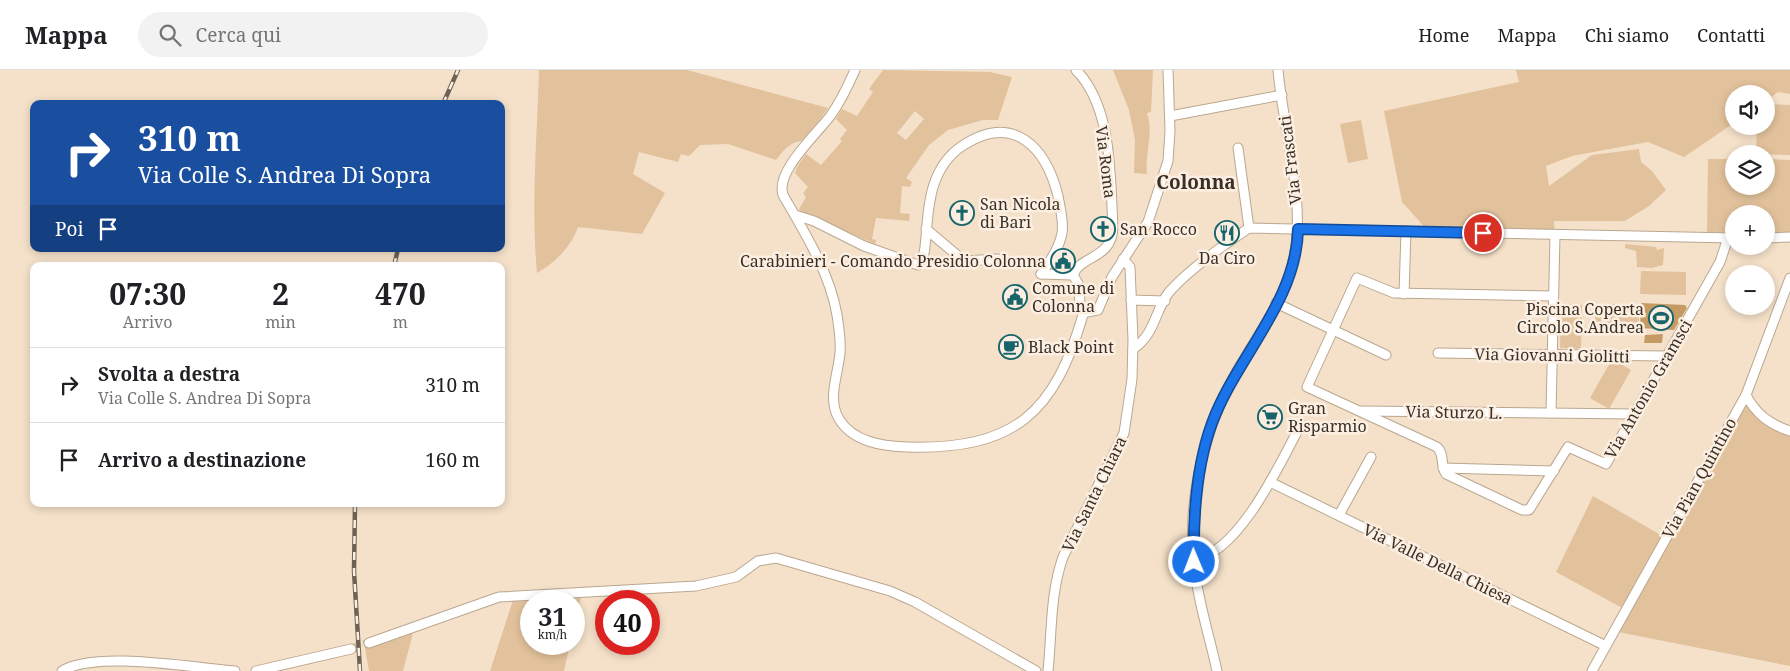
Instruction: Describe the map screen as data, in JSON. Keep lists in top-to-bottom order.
{
  "streets": {
    "street": [
      "Via Frascati",
      "Via Roma",
      "Via Giovanni Giolitti",
      "Via Antonio Gramsci",
      "Via Sturzo L.",
      "Via Pian Quintino",
      "Via Santa Chiara",
      "Via Valle Della Chiesa"
    ]
  },
  "crossings": [
    ["Via Giovanni Giolitti", "Via Antonio Gramsci"],
    ["Via Antonio Gramsci", "Via Sturzo L."],
    ["Via Pian Quintino", "Via Valle Della Chiesa"]
  ],
  "districts": ["Colonna"],
  "places": {
    "church": ["San Nicola di Bari", "San Rocco"],
    "restaurant": ["Da Ciro"],
    "public building": ["Carabinieri - Comando Presidio Colonna", "Comune di Colonna"],
    "sports": ["Piscina Coperta Circolo S.Andrea"],
    "cafe": ["Black Point"],
    "supermarket": ["Gran Risparmio"]
  },
  "page": {
    "header": "Mappa",
    "search": "Cerca qui",
    "nav": [
      "Home",
      "Mappa",
      "Chi siamo",
      "Contatti"
    ],
    "map_buttons": ["+", "−"],
    "turn": ["310 m", "Via Colle S. Andrea Di Sopra"],
    "then": "Poi",
    "eta": [
      "07:30",
      "Arrivo",
      "2",
      "min",
      "470",
      "m"
    ],
    "list": [
      {
        "name": "Svolta a destra",
        "note": "Via Colle S. Andrea Di Sopra",
        "value": "310 m"
      },
      {
        "name": "Arrivo a destinazione",
        "value": "160 m"
      }
    ],
    "speed": "31 km/h",
    "limit": "40"
  }
}
